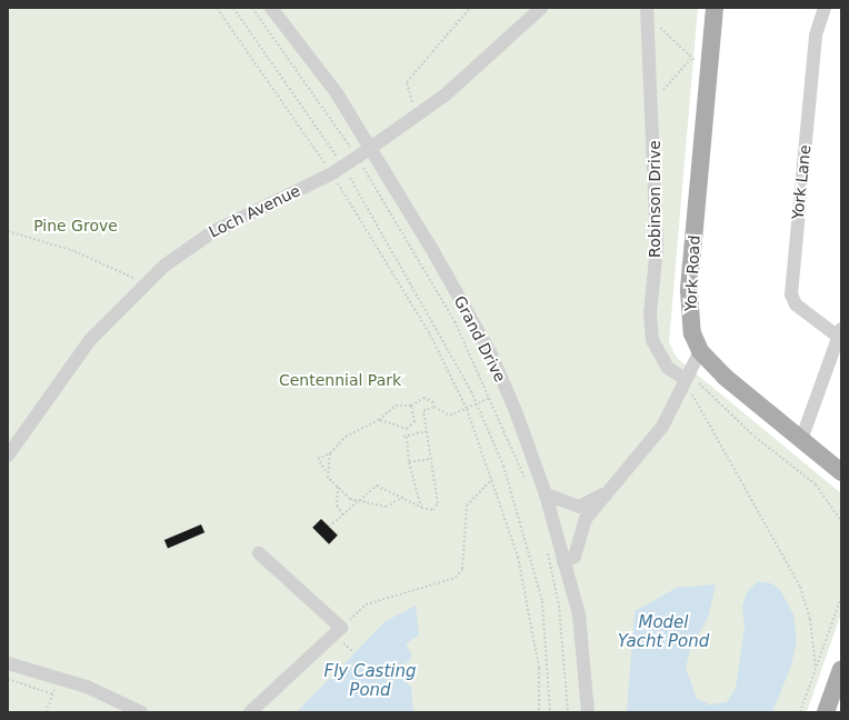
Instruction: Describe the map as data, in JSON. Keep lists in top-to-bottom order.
{
  "streets": {
    "main road": ["York Road"],
    "street": [
      "York Lane",
      "Robinson Drive",
      "Loch Avenue",
      "Grand Drive"
    ]
  },
  "crossings": [
    ["Loch Avenue", "Grand Drive"]
  ],
  "water": ["Model Yacht Pond", "Fly Casting Pond"],
  "parks": ["Pine Grove", "Centennial Park"]
}
